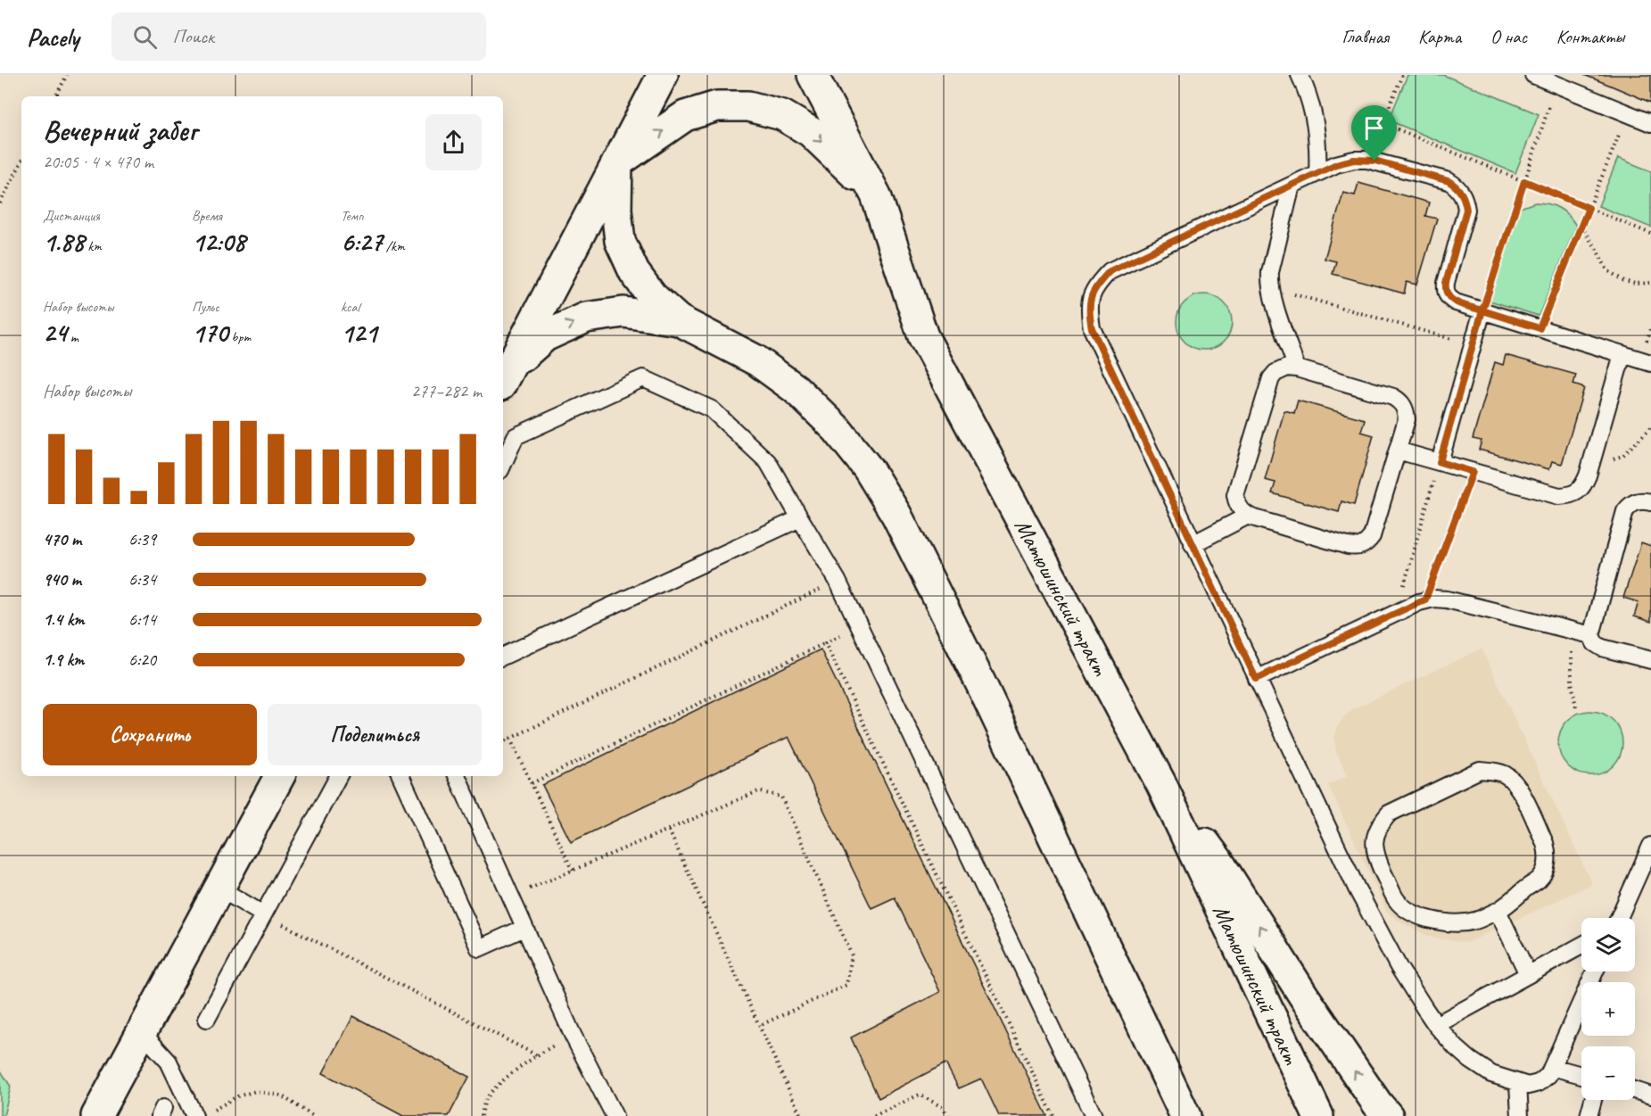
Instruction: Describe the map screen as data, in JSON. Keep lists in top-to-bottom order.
{
  "streets": {
    "street": ["Матюшинский тракт"]
  },
  "page": {
    "header": "Pacely",
    "search": "Поиск",
    "nav": [
      "Главная",
      "Карта",
      "О нас",
      "Контакты"
    ],
    "heading": ["Вечерний забег", "20:05 · 4 × 470 m"],
    "stats": [
      ["Дистанция", "1.88 km"],
      ["Время", "12:08"],
      ["Темп", "6:27 /km"],
      ["Набор высоты", "24 m"],
      ["Пульс", "170 bpm"],
      ["kcal", "121"]
    ],
    "chart": ["Набор высоты", "277–282 m"],
    "list": [
      {
        "name": "470 m",
        "note": "6:39"
      },
      {
        "name": "940 m",
        "note": "6:34"
      },
      {
        "name": "1.4 km",
        "note": "6:14"
      },
      {
        "name": "1.9 km",
        "note": "6:20"
      }
    ],
    "buttons": ["Сохранить", "Поделиться"],
    "map_buttons": ["+", "−"]
  }
}
